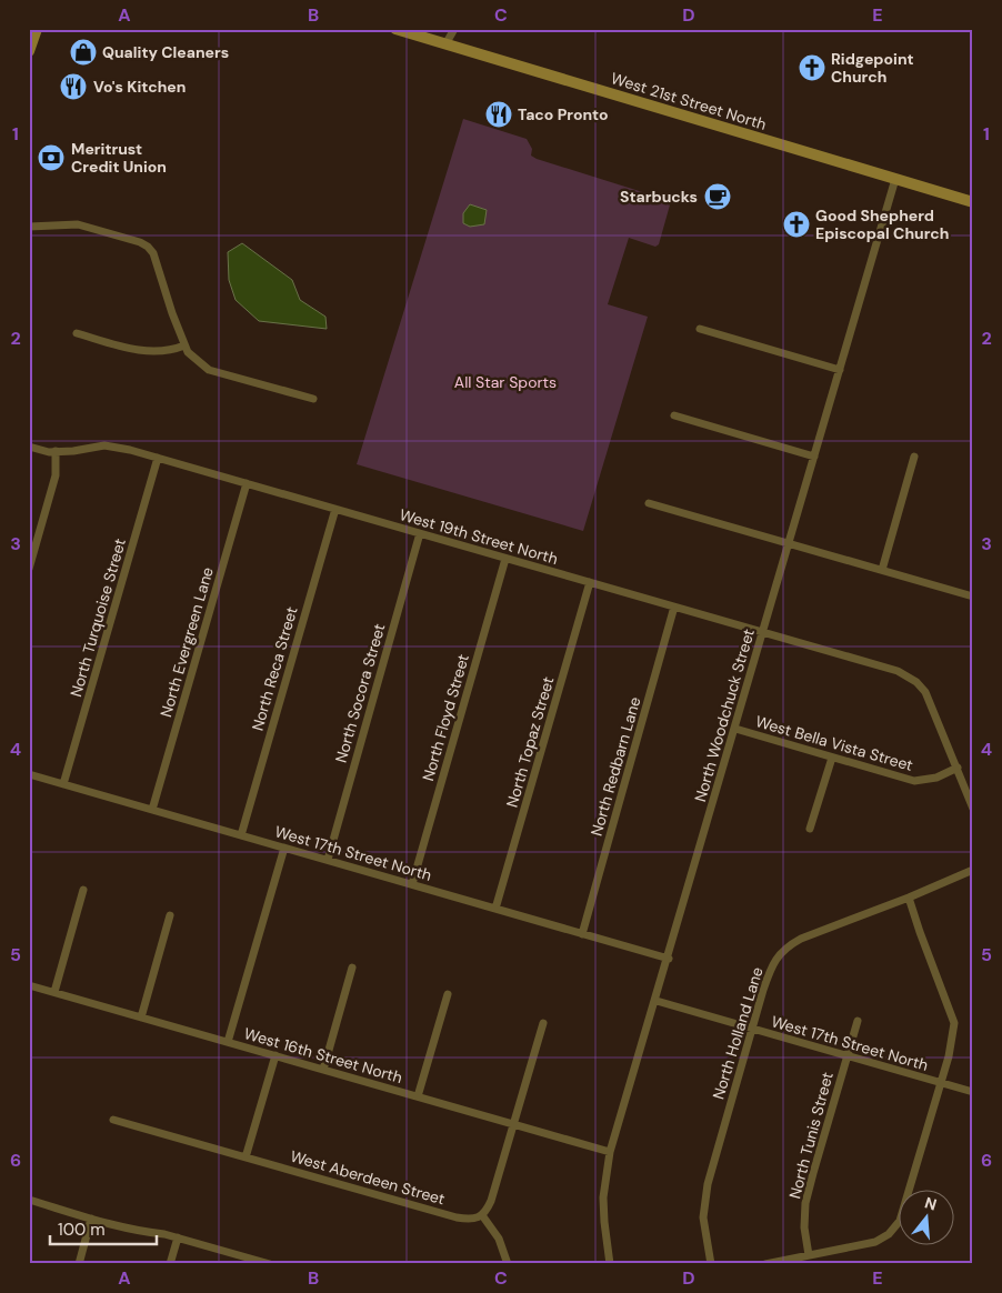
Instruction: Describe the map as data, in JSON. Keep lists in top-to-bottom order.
{
  "streets": {
    "main road": ["West 21st Street North"],
    "street": [
      "West 19th Street North",
      "North Turquoise Street",
      "North Evergreen Lane",
      "North Reca Street",
      "North Socora Street",
      "North Woodchuck Street",
      "North Floyd Street",
      "North Topaz Street",
      "West Bella Vista Street",
      "North Redbarn Lane",
      "West 17th Street North",
      "North Holland Lane",
      "West 16th Street North",
      "North Tunis Street",
      "West Aberdeen Street"
    ]
  },
  "crossings": [
    ["West 21st Street North", "North Woodchuck Street"],
    ["West 19th Street North", "North Turquoise Street"],
    ["West 19th Street North", "North Evergreen Lane"],
    ["West 19th Street North", "North Reca Street"],
    ["West 19th Street North", "North Socora Street"],
    ["West 19th Street North", "North Woodchuck Street"],
    ["West 19th Street North", "North Floyd Street"],
    ["West 19th Street North", "North Topaz Street"],
    ["West 19th Street North", "West Bella Vista Street"],
    ["West 19th Street North", "North Redbarn Lane"],
    ["North Turquoise Street", "West 17th Street North"],
    ["North Evergreen Lane", "West 17th Street North"],
    ["North Reca Street", "West 17th Street North"],
    ["North Socora Street", "West 17th Street North"],
    ["North Woodchuck Street", "West Bella Vista Street"],
    ["North Woodchuck Street", "West 17th Street North"],
    ["North Woodchuck Street", "West 16th Street North"],
    ["North Floyd Street", "West 17th Street North"],
    ["North Topaz Street", "West 17th Street North"],
    ["North Redbarn Lane", "West 17th Street North"],
    ["West 17th Street North", "North Holland Lane"],
    ["West 17th Street North", "North Tunis Street"]
  ],
  "parks": ["All Star Sports"],
  "places": {
    "shop": ["Quality Cleaners"],
    "church": ["Ridgepoint Church", "Good Shepherd Episcopal Church"],
    "restaurant": ["Vo's Kitchen", "Taco Pronto"],
    "bank": ["Meritrust Credit Union"],
    "cafe": ["Starbucks"]
  },
  "scale_bar": "100 m",
  "north": "top",
  "grid": {
    "columns": [
      "A",
      "B",
      "C",
      "D",
      "E"
    ],
    "rows": [
      "1",
      "2",
      "3",
      "4",
      "5",
      "6"
    ]
  }
}
